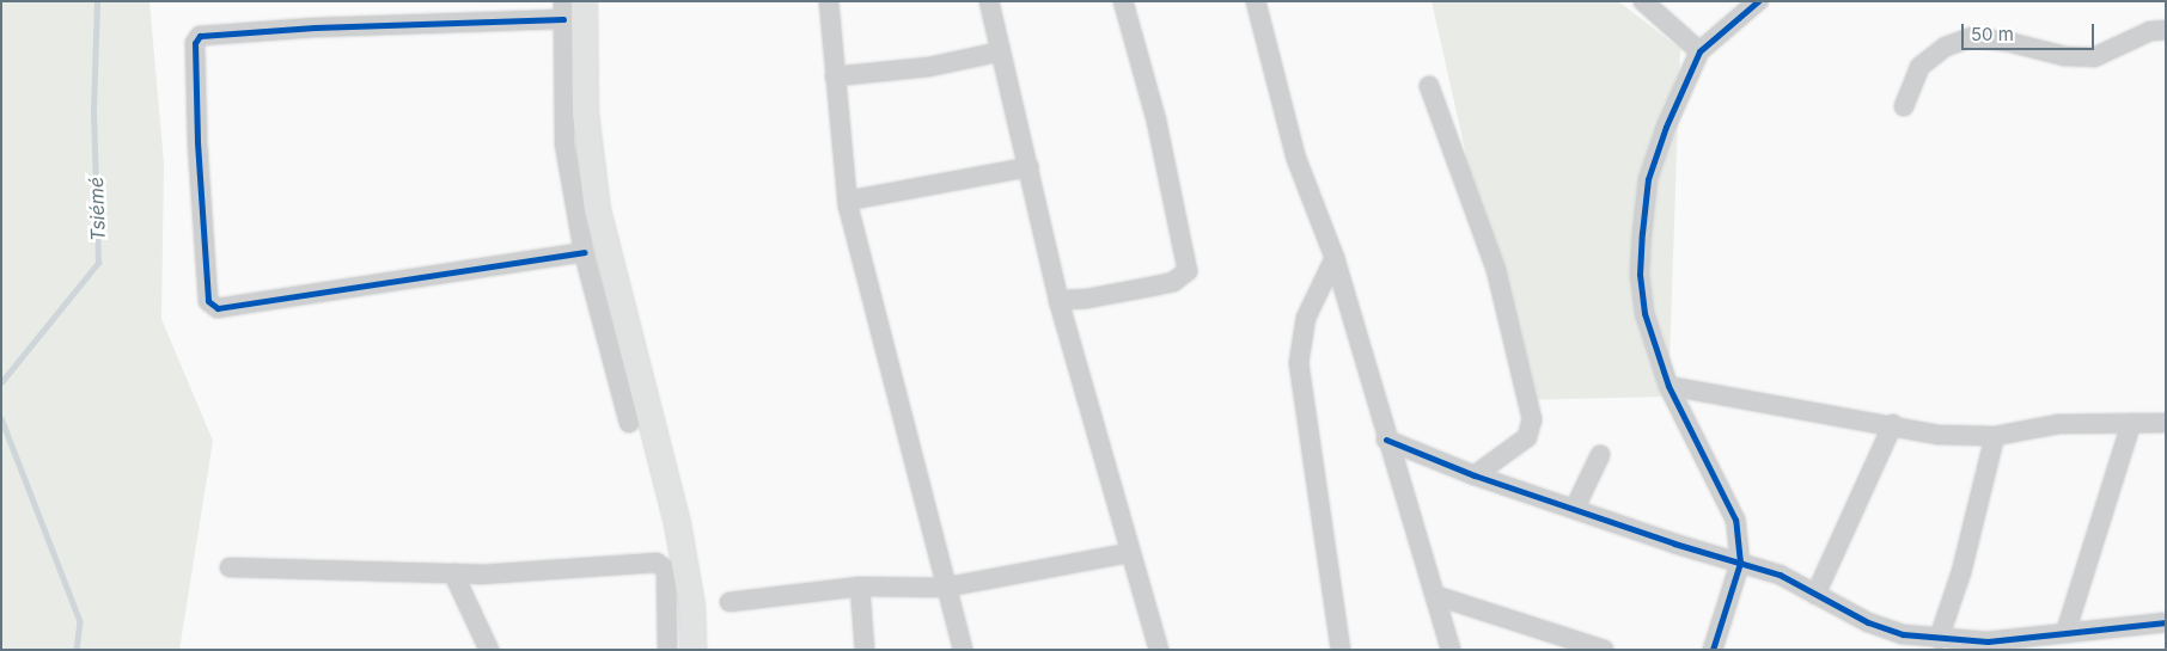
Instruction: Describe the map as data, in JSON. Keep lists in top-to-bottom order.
{
  "water": ["Tsiémé"],
  "scale_bar": "50 m"
}
